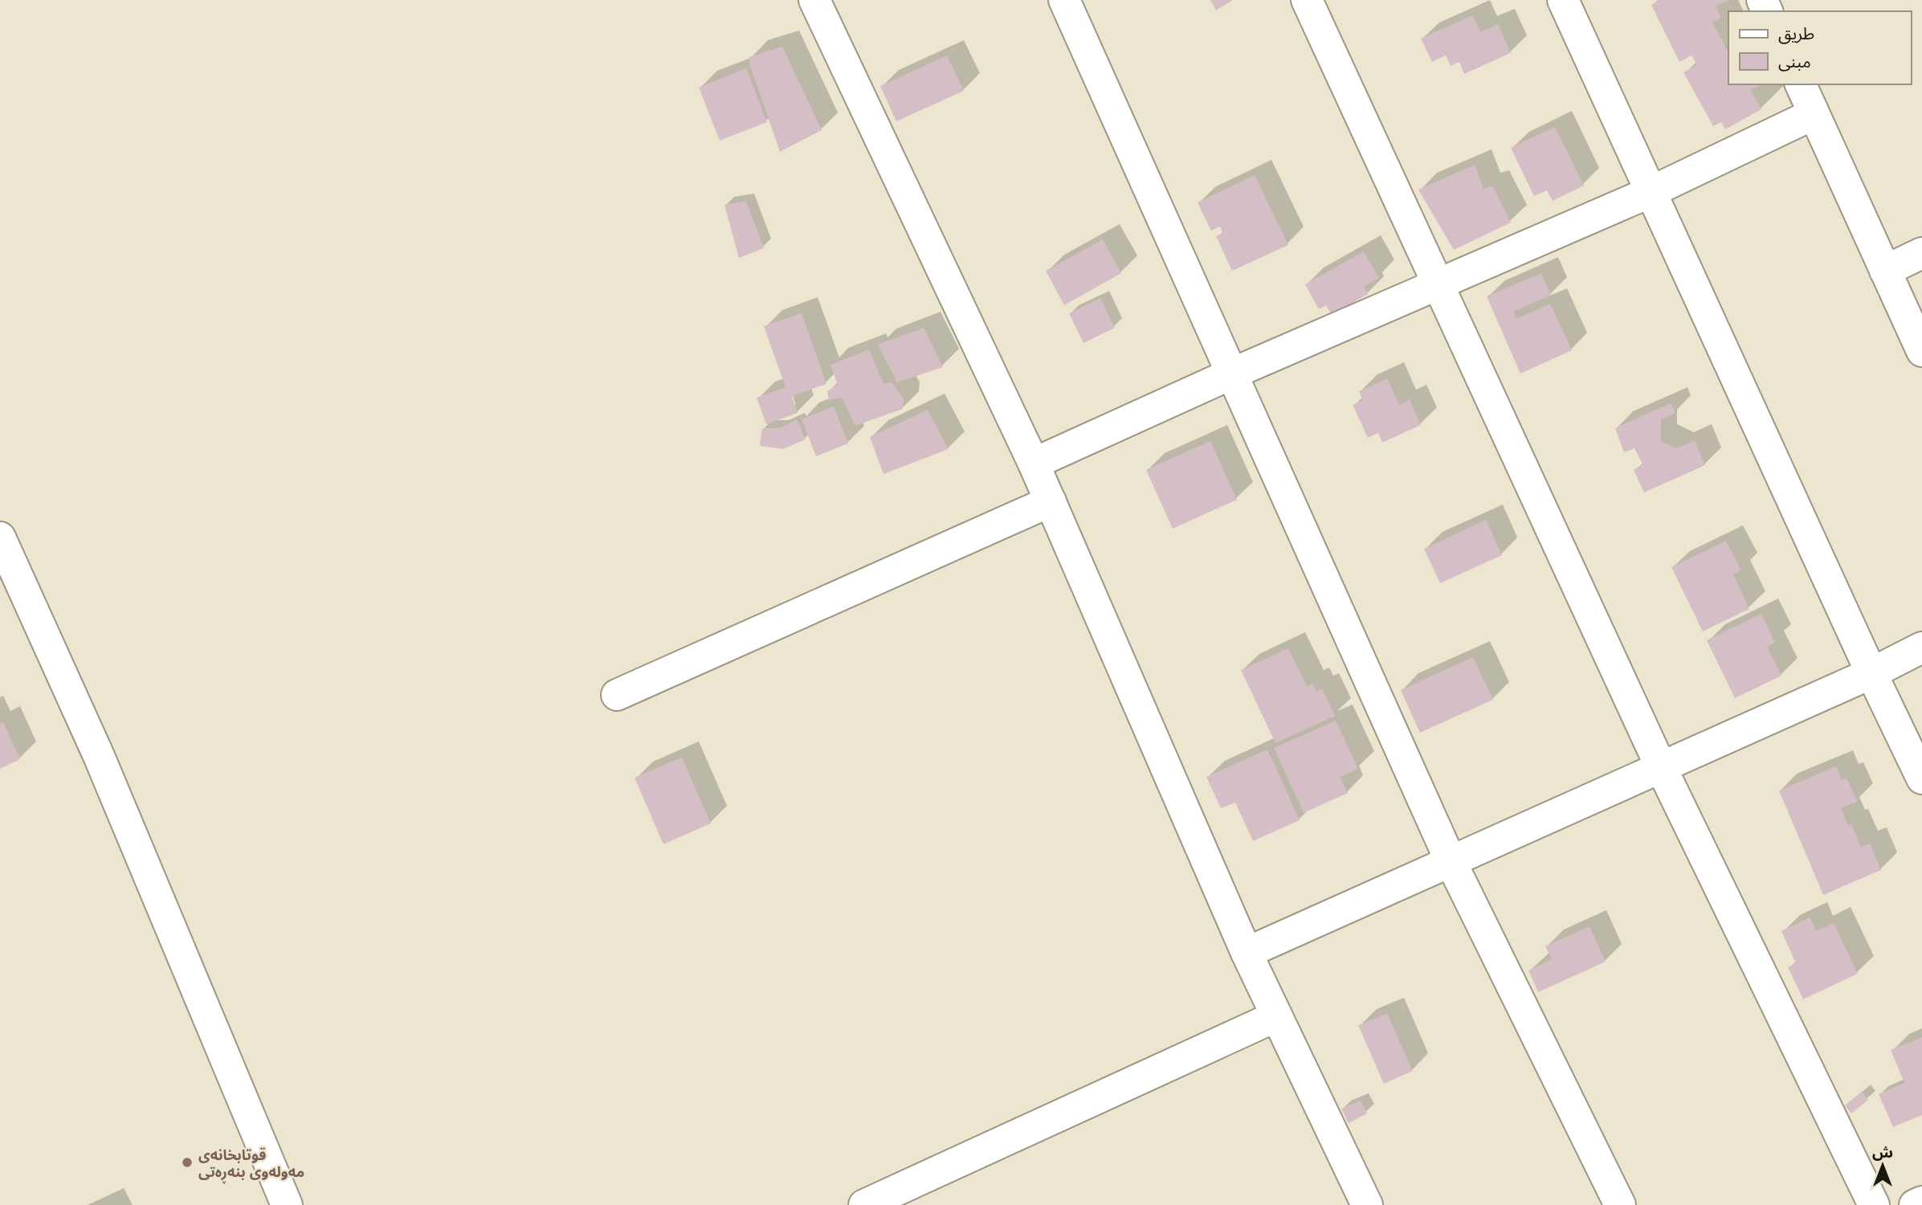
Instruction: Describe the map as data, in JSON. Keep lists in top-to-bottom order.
{
  "places": ["قوتابخانەی مەولەوی بنەڕەتی"],
  "legend": ["طريق", "مبنى"],
  "north": "top"
}
